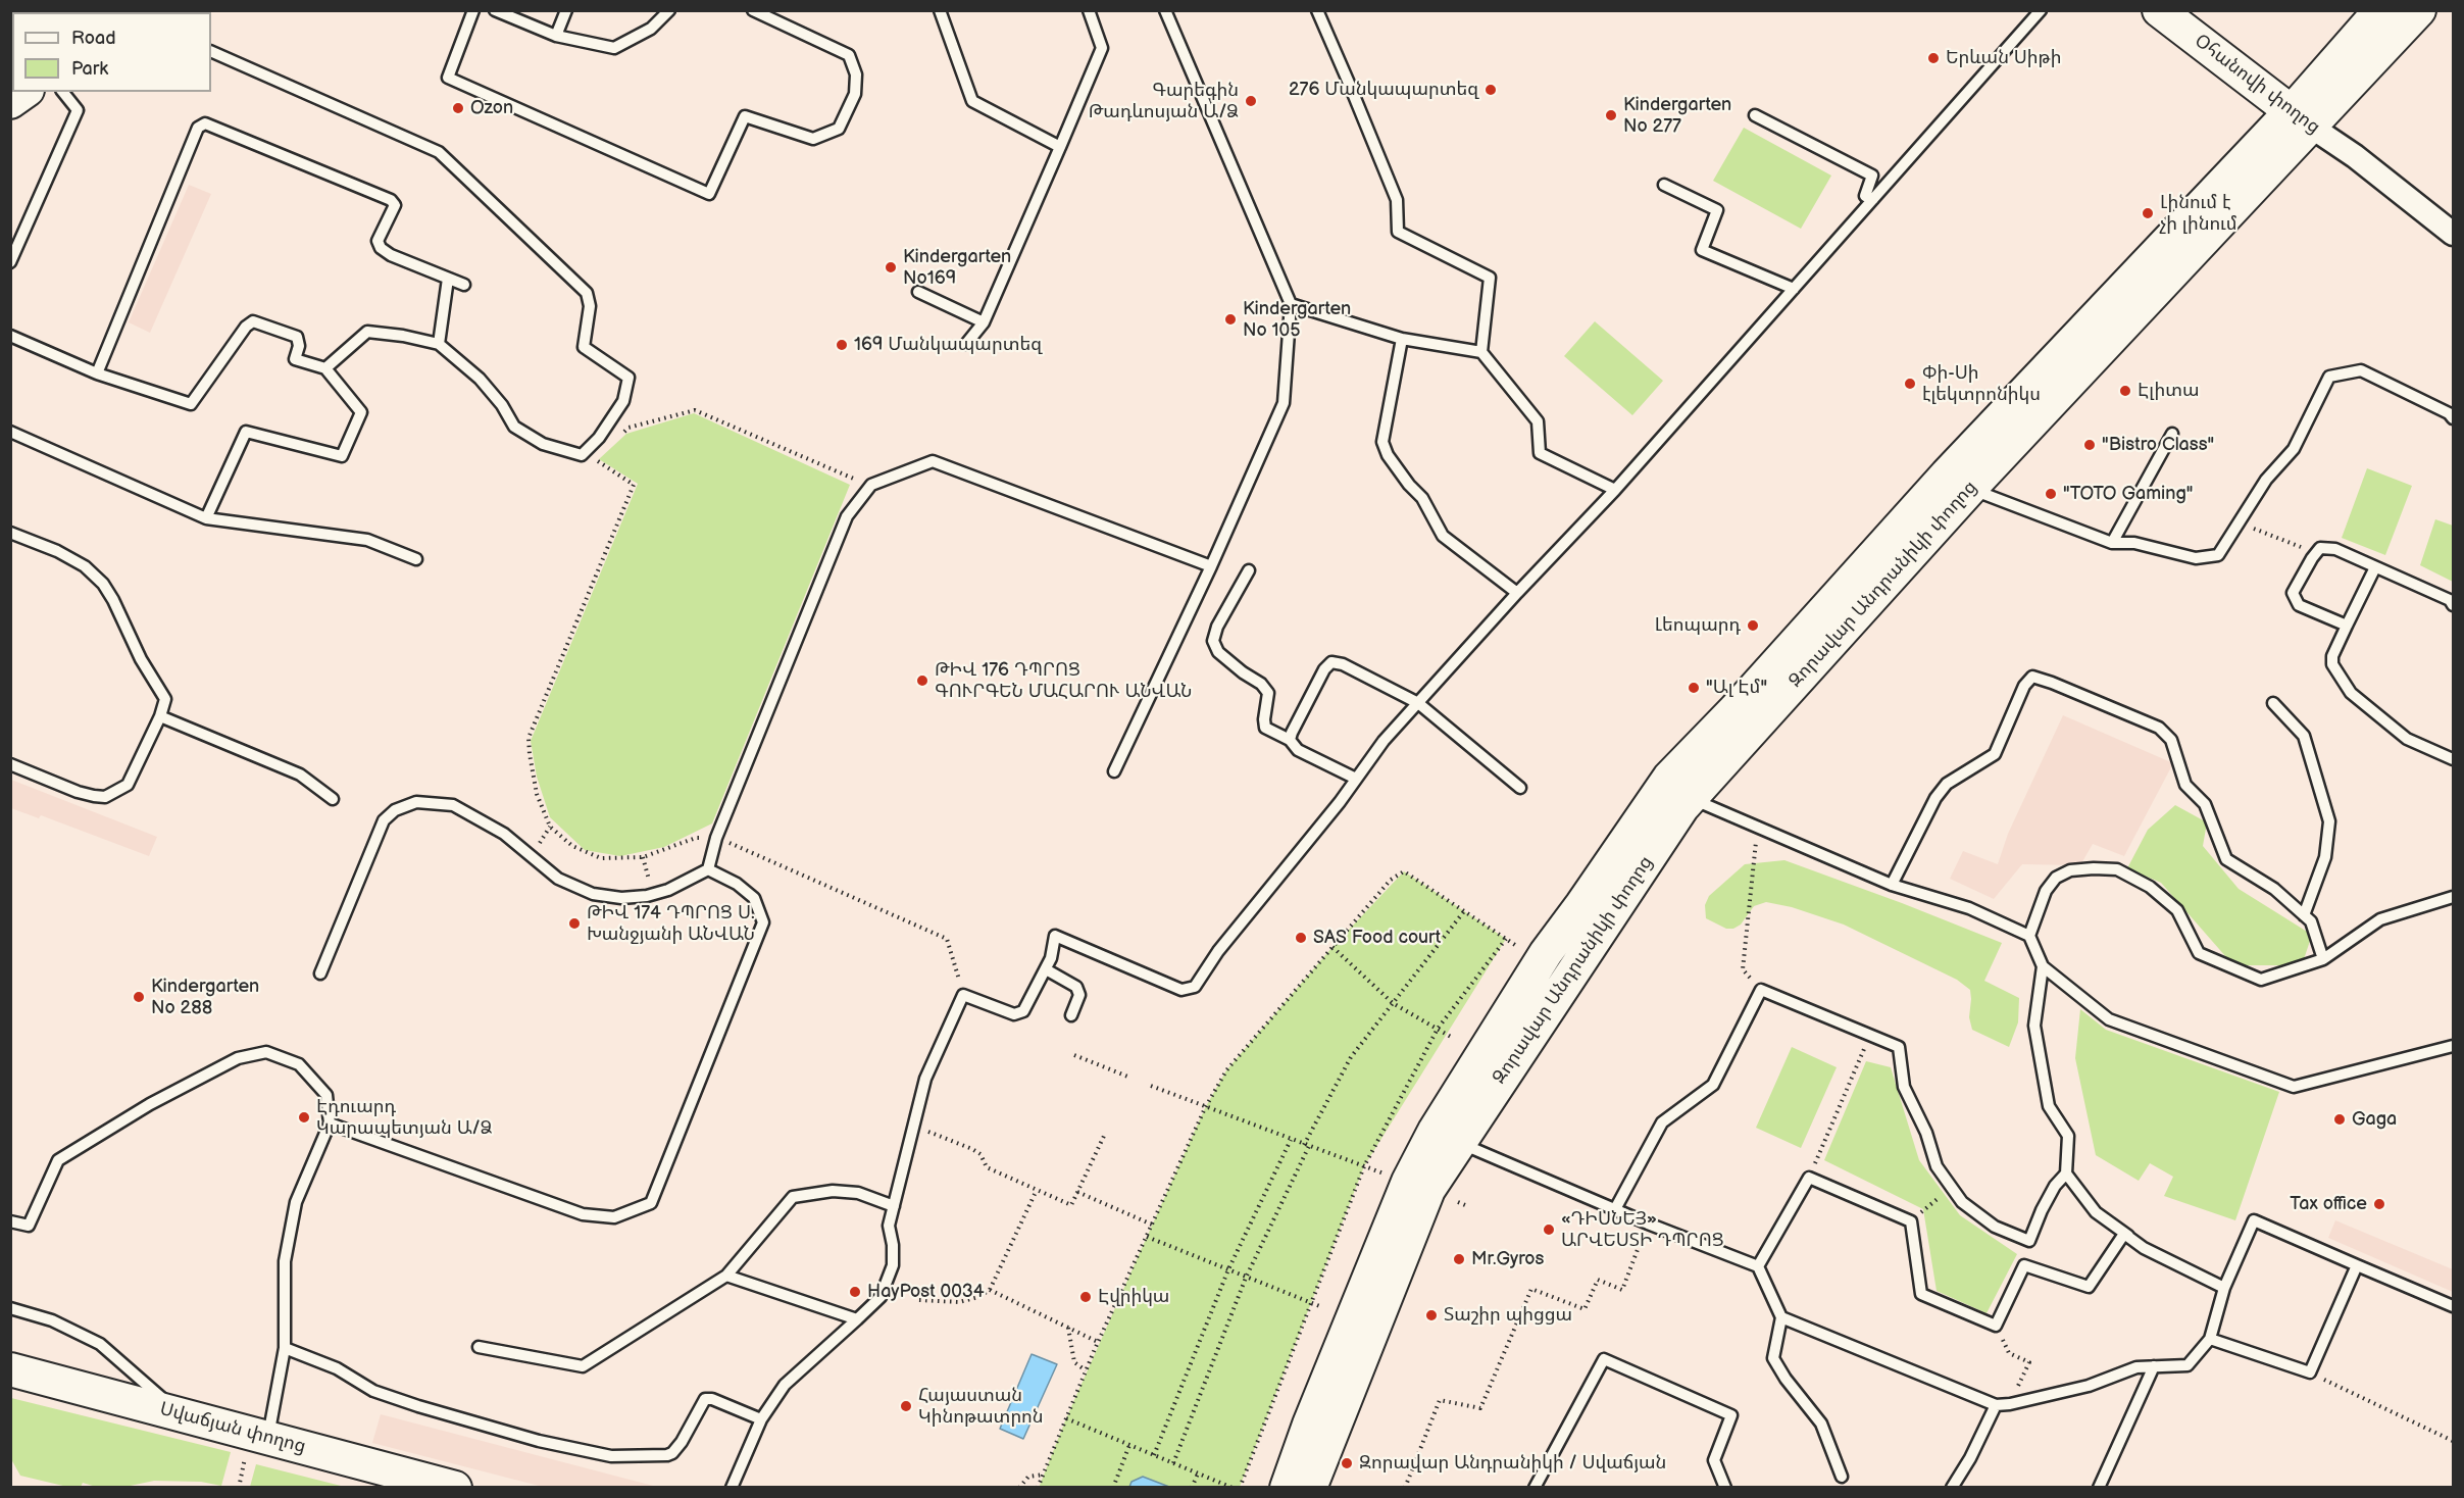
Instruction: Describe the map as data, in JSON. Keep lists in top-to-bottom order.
{
  "streets": {
    "main road": ["Օհանովի փողոց", "Զորավար Անդրանիկի փողոց", "Սվաճյան փողոց"]
  },
  "crossings": [
    ["Օհանովի փողոց", "Զորավար Անդրանիկի փողոց"]
  ],
  "places": [
    "Երևան Սիթի",
    "276 Մանկապարտեզ",
    "Գարեգին Թադևոսյան Ա/Ձ",
    "Ozon",
    "Kindergarten No 277",
    "Լինում է չի լինում",
    "Kindergarten No169",
    "Kindergarten No 105",
    "169 Մանկապարտեզ",
    "Փի-Սի էլեկտրոնիկս",
    "Էլիտա",
    "\"Bistro Class\"",
    "\"TOTO Gaming\"",
    "Լեոպարդ",
    "ԹԻՎ 176 ԴՊՐՈՑ ԳՈՒՐԳԵՆ ՄԱՀԱՐՈՒ ԱՆՎԱՆ",
    "\"Ալ Էմ\"",
    "ԹԻՎ 174 ԴՊՐՈՑ Ս. Խանջյանի ԱՆՎԱՆ",
    "SAS Food court",
    "Kindergarten No 288",
    "Էդուարդ Կարապետյան Ա/Ձ",
    "Gaga",
    "Tax office",
    "«ԴԻՍՆԵՅ» ԱՐՎԵՍՏԻ ԴՊՐՈՑ",
    "Mr.Gyros",
    "HayPost 0034",
    "Էվրիկա",
    "Տաշիր պիցցա",
    "Հայաստան Կինոթատրոն",
    "Զորավար Անդրանիկի / Սվաճյան"
  ],
  "legend": ["Road", "Park"]
}
